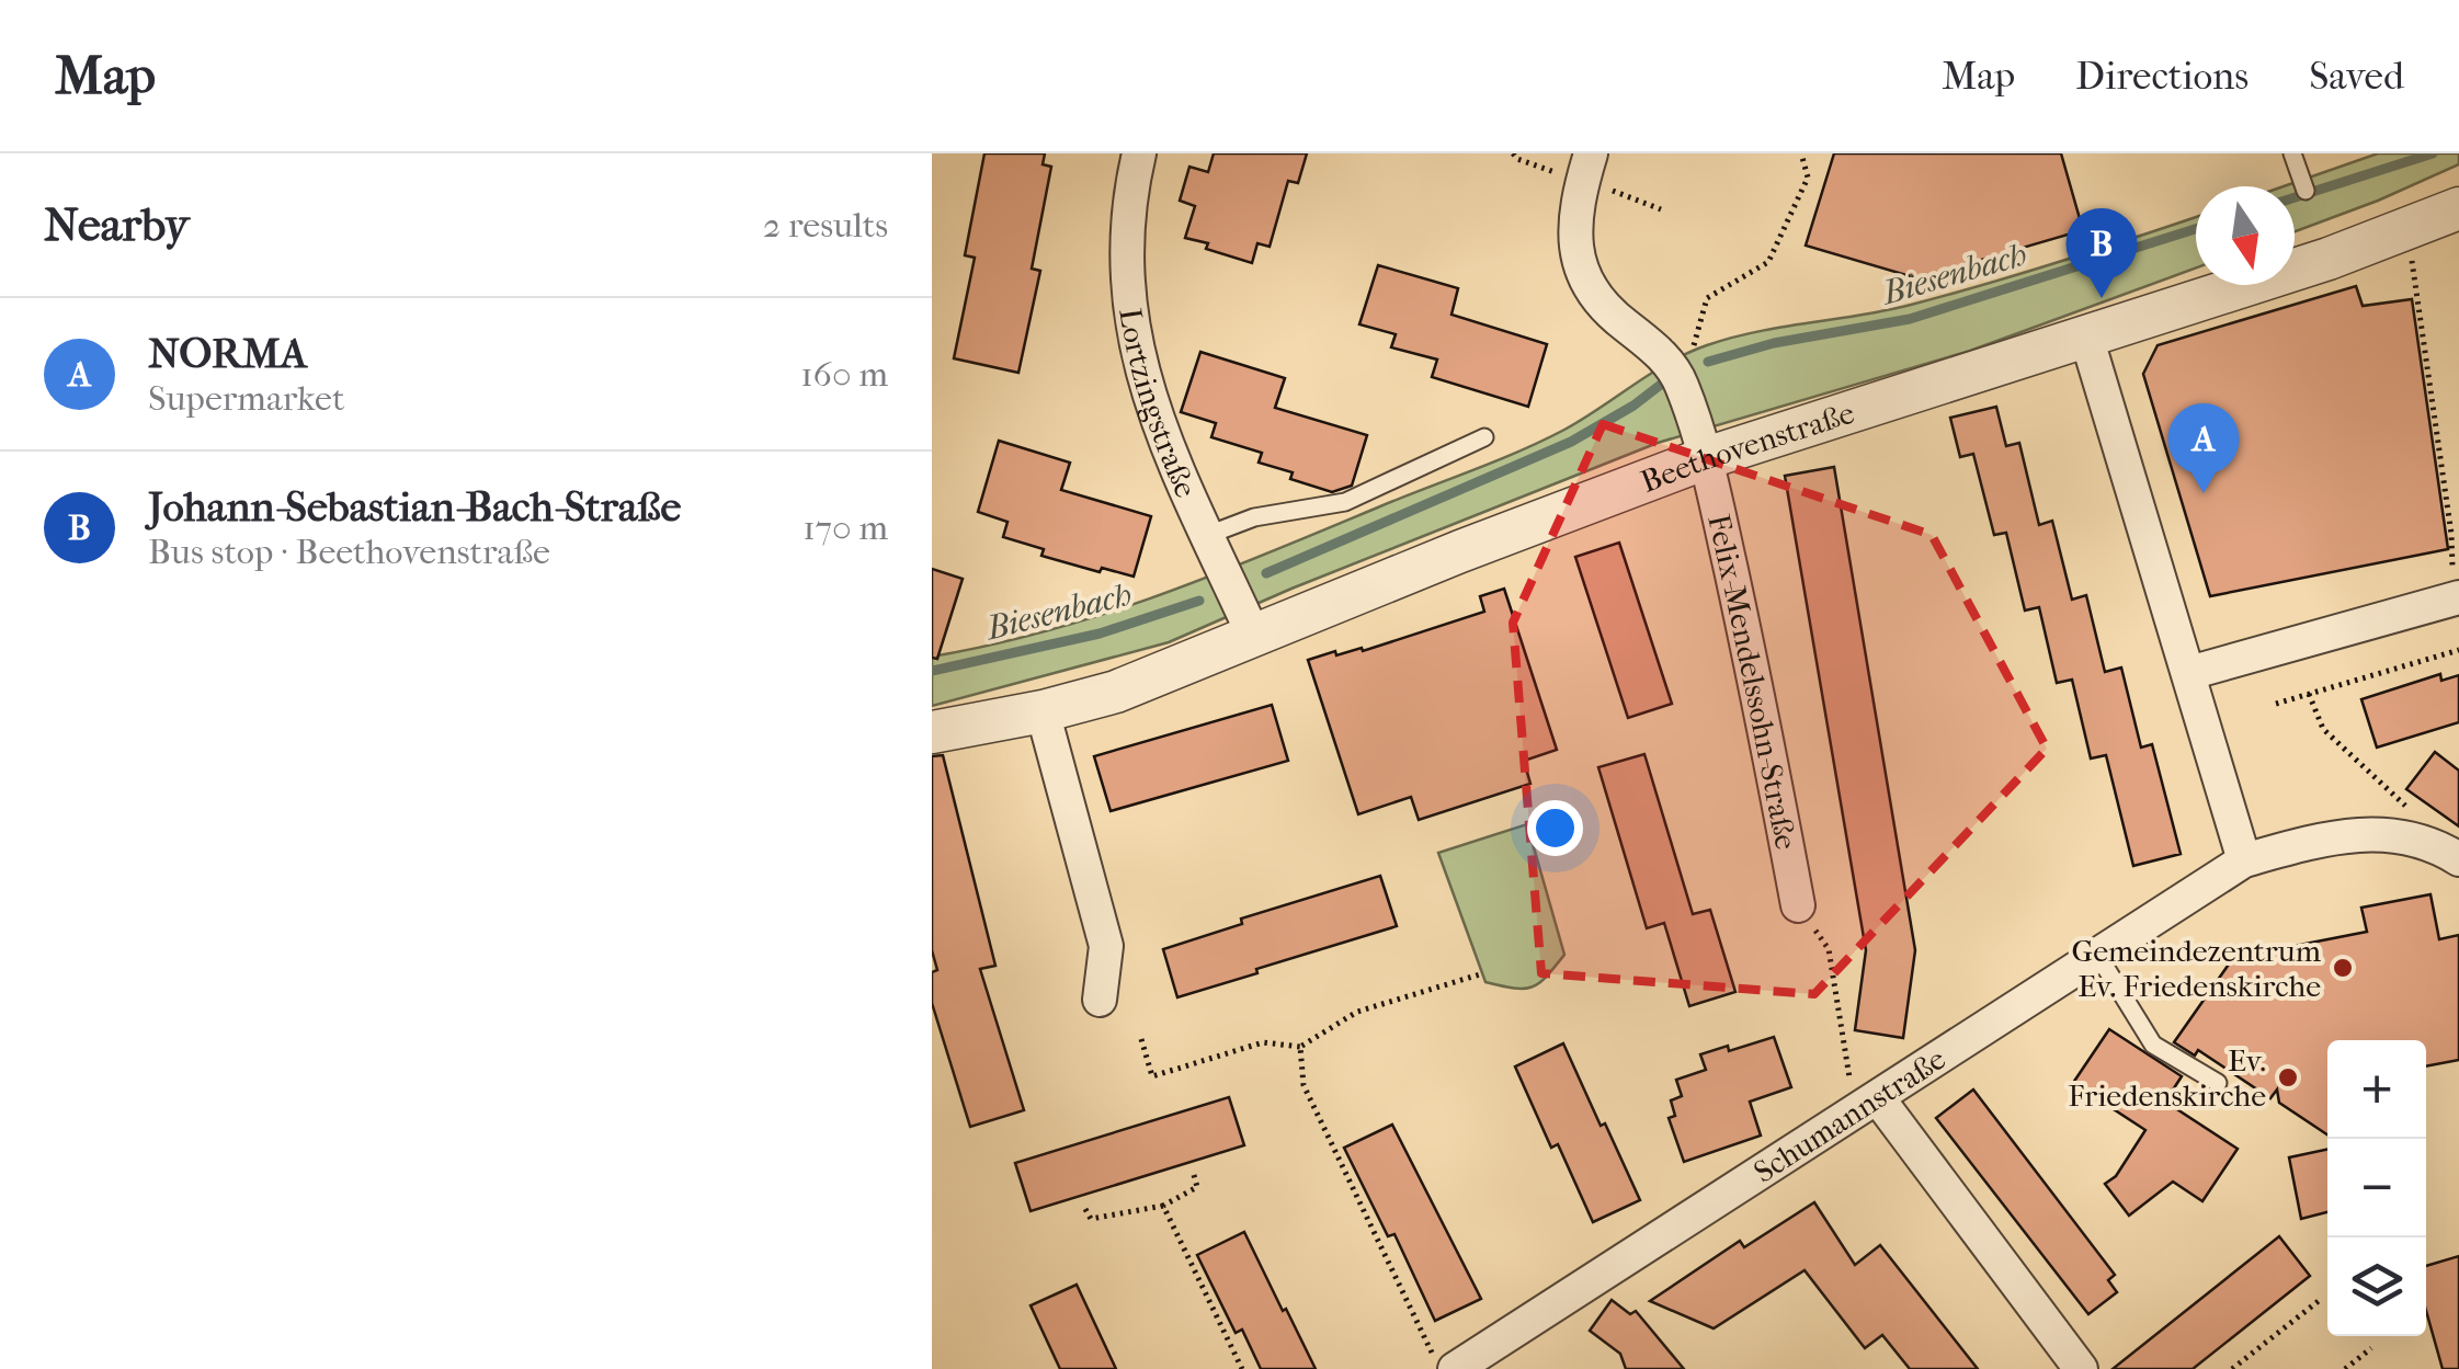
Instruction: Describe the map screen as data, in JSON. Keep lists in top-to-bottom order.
{
  "streets": {
    "street": [
      "Lortzingstraße",
      "Beethovenstraße",
      "Felix-Mendelssohn-Straße",
      "Schumannstraße"
    ]
  },
  "crossings": [
    ["Lortzingstraße", "Beethovenstraße"],
    ["Beethovenstraße", "Felix-Mendelssohn-Straße"]
  ],
  "water": ["Biesenbach"],
  "places": ["Gemeindezentrum Ev. Friedenskirche", "Ev. Friedenskirche"],
  "north": "bottom",
  "page": {
    "header": "Map",
    "nav": ["Map", "Directions", "Saved"],
    "heading": ["Nearby", "2 results"],
    "pins": ["B", "A"],
    "list": [
      {
        "mark": "A",
        "name": "NORMA",
        "note": "Supermarket",
        "value": "160 m"
      },
      {
        "mark": "B",
        "name": "Johann-Sebastian-Bach-Straße",
        "note": "Bus stop · Beethovenstraße",
        "value": "170 m"
      }
    ],
    "map_buttons": ["+", "−"]
  }
}
